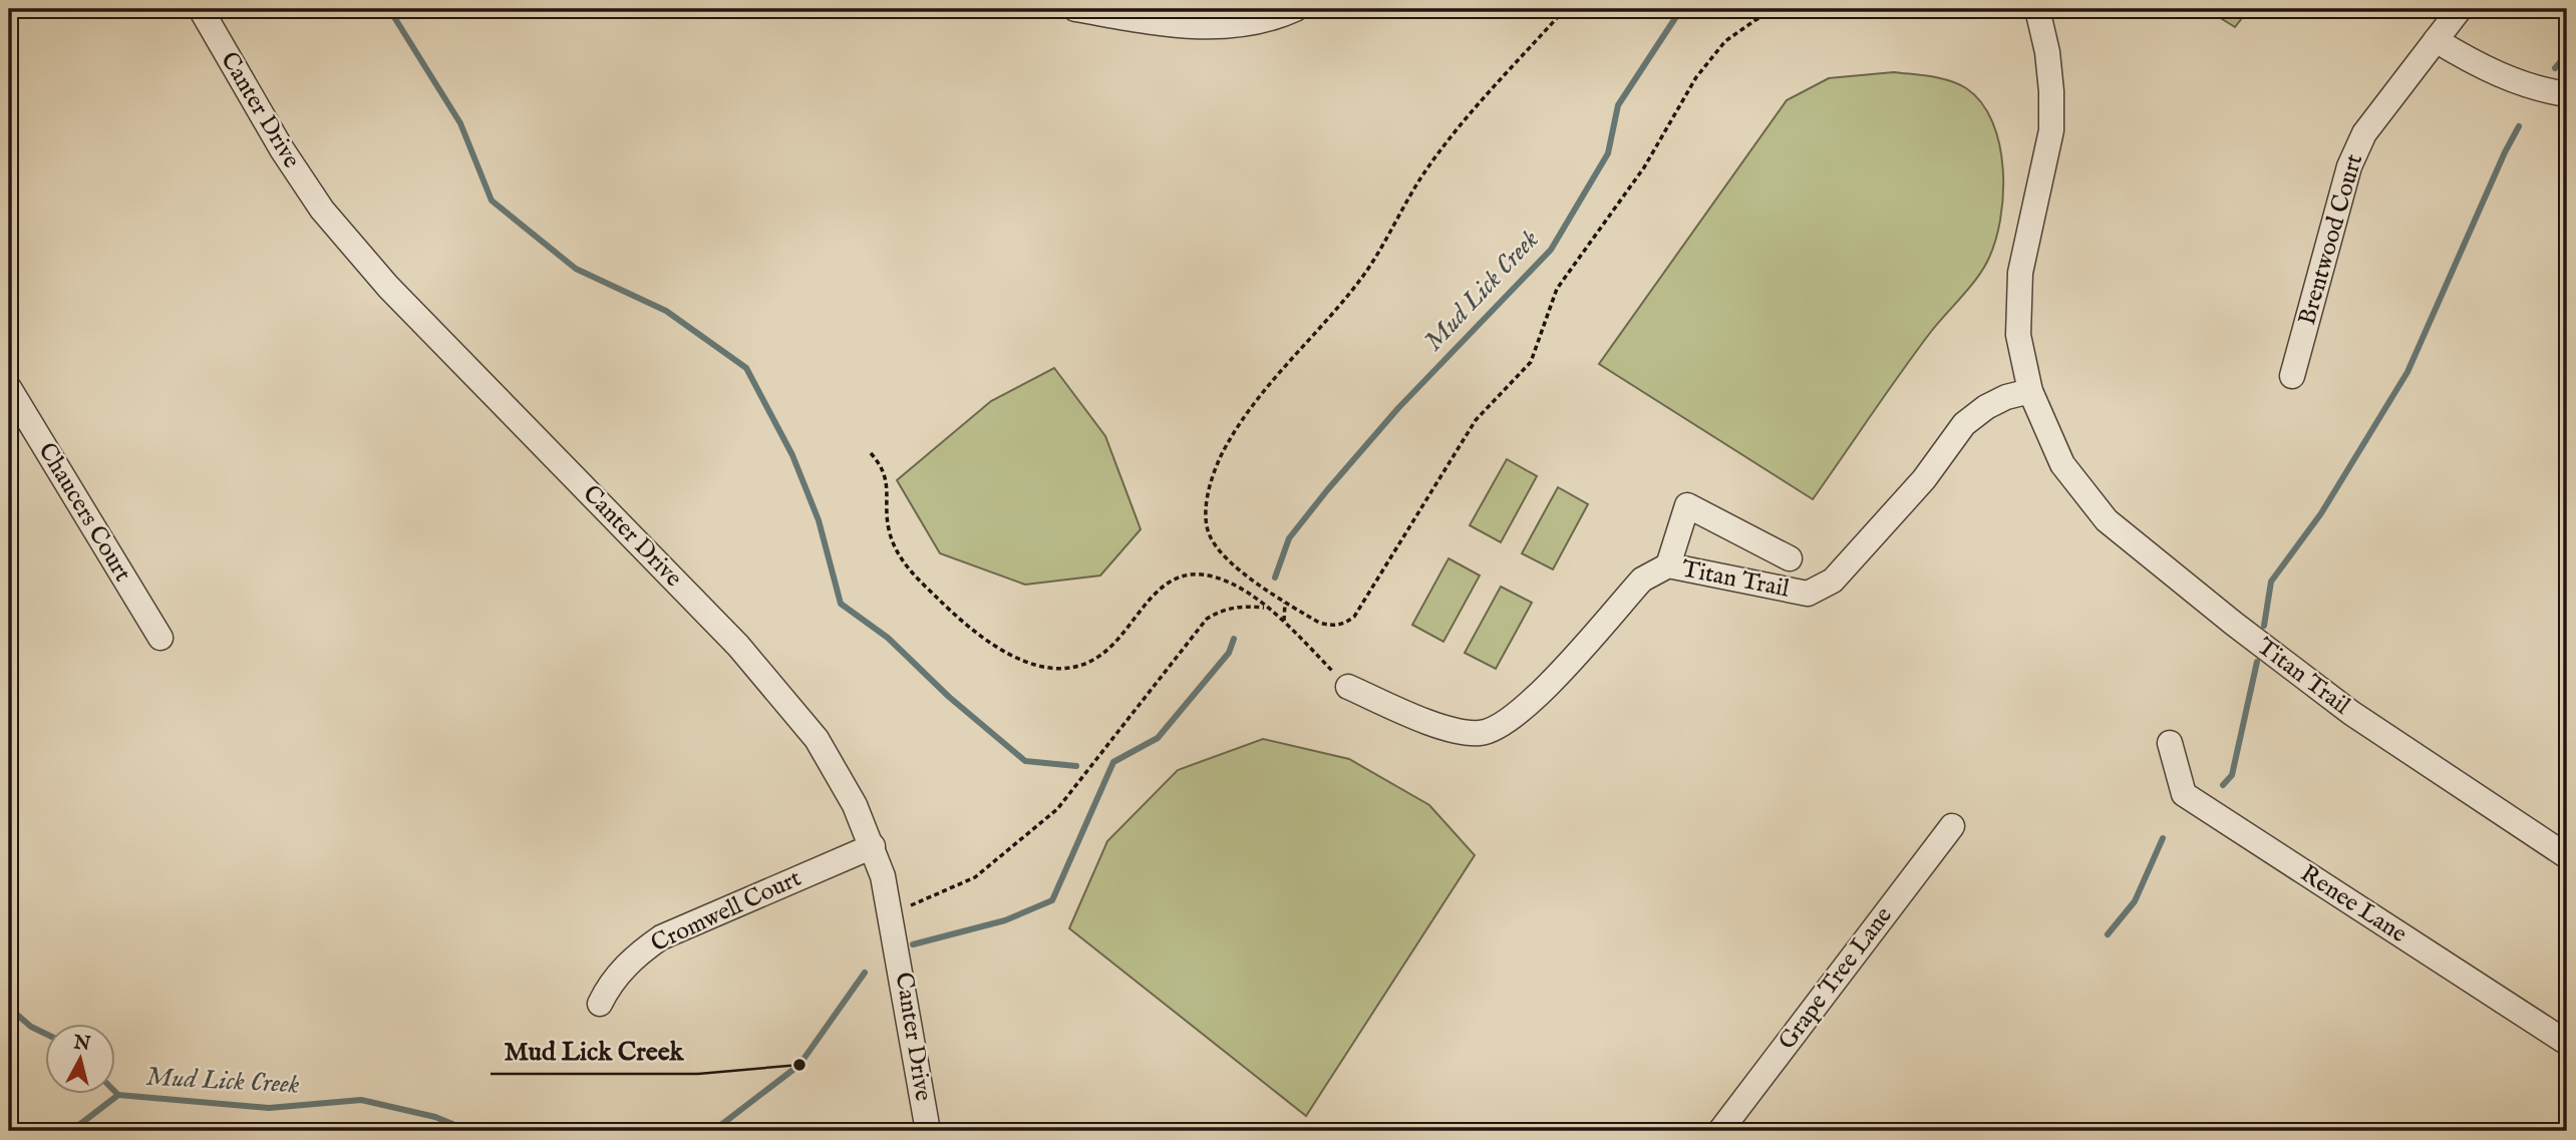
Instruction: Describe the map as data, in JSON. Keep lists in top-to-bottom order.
{
  "streets": {
    "street": [
      "Canter Drive",
      "Brentwood Court",
      "Chaucers Court",
      "Titan Trail",
      "Renee Lane",
      "Cromwell Court",
      "Grape Tree Lane"
    ]
  },
  "crossings": [
    ["Canter Drive", "Cromwell Court"]
  ],
  "water": ["Mud Lick Creek"],
  "places": ["Mud Lick Creek"],
  "north": "top"
}
